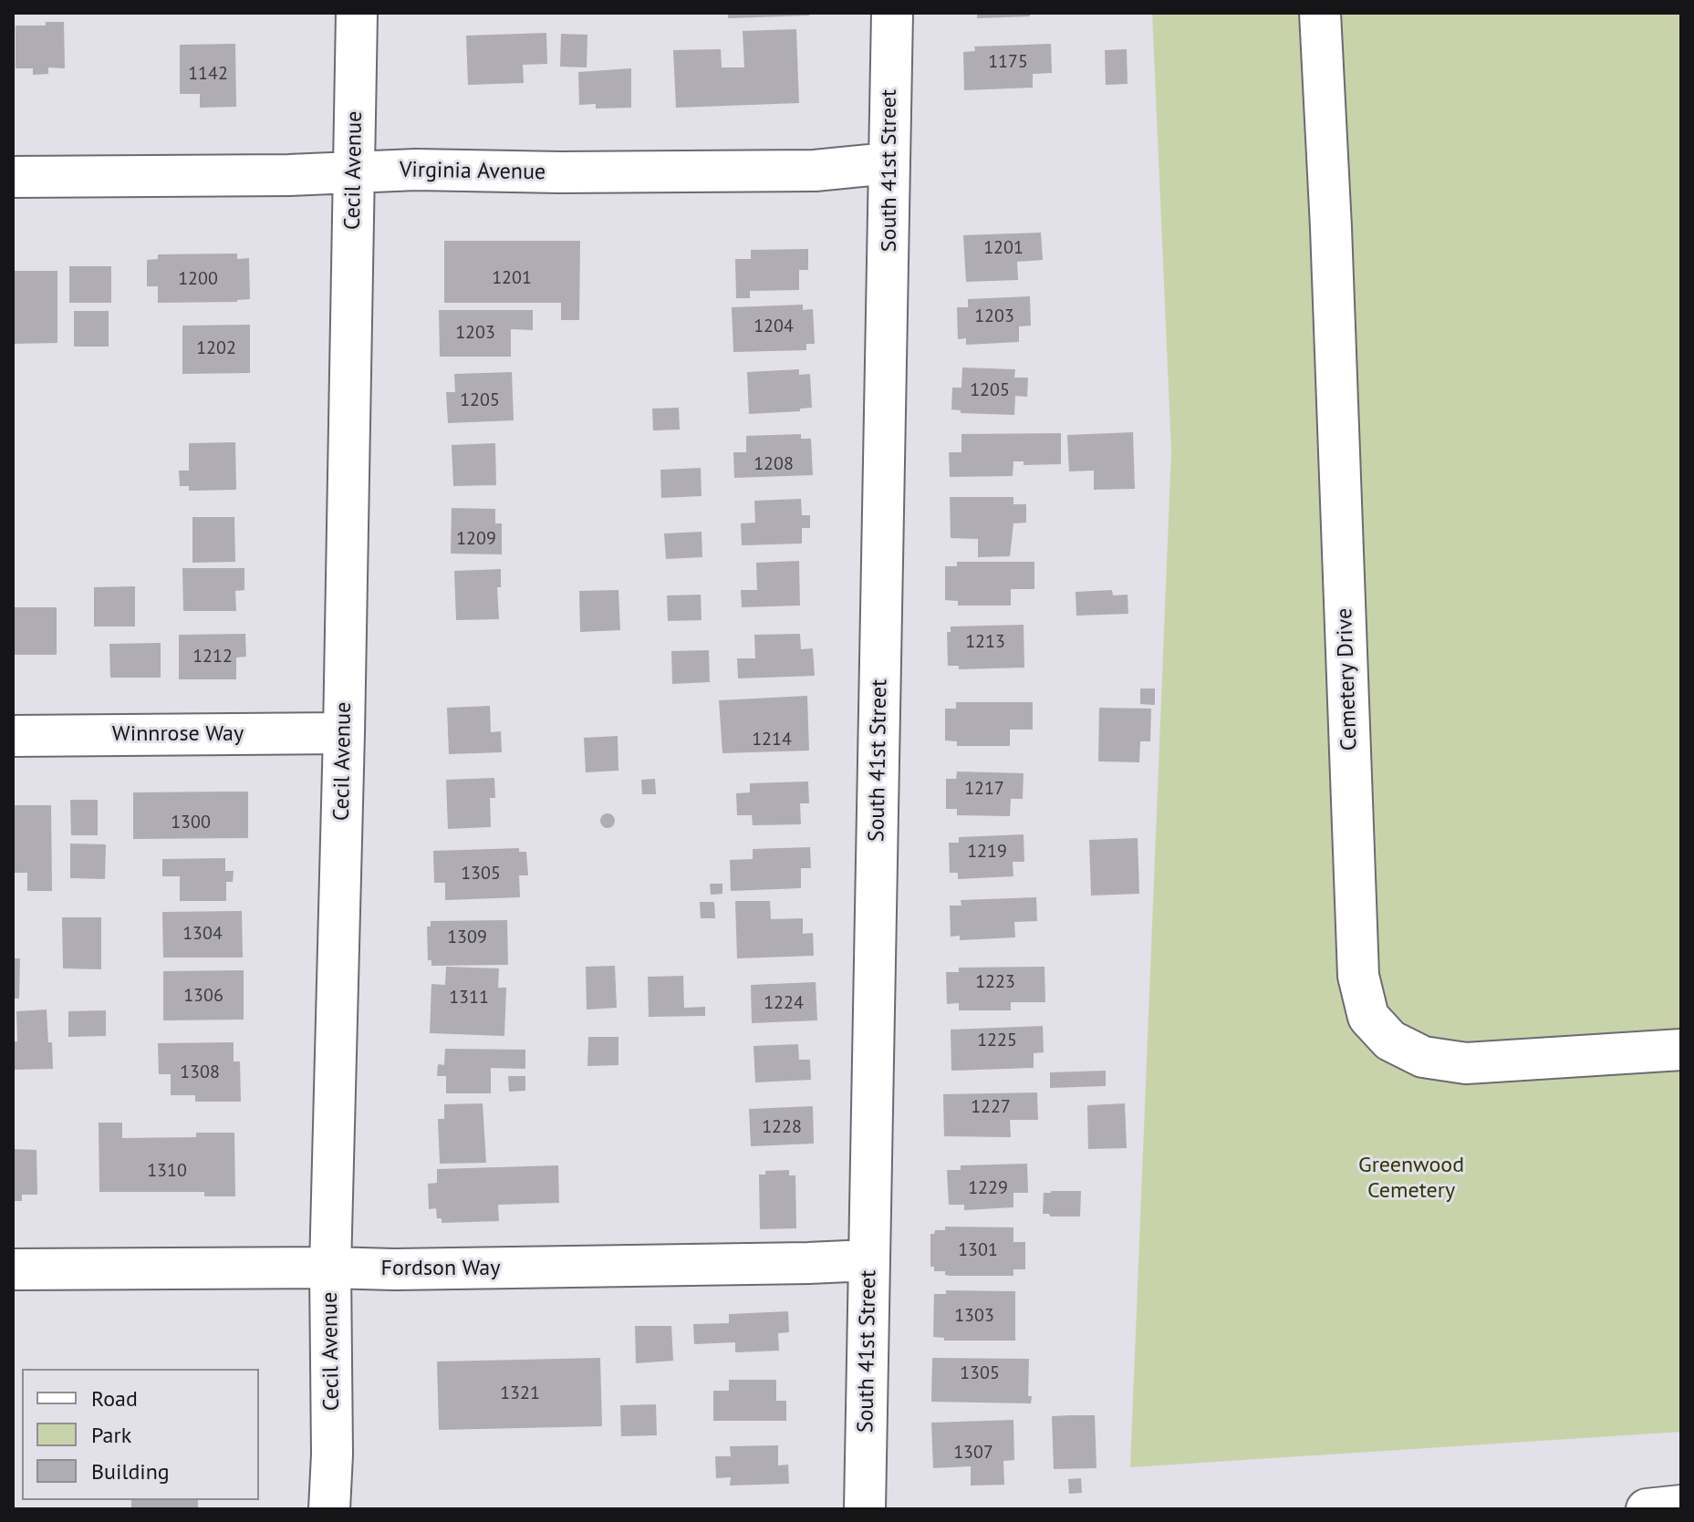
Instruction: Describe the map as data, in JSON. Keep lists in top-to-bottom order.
{
  "streets": {
    "street": [
      "Cecil Avenue",
      "South 41st Street",
      "Virginia Avenue",
      "Cemetery Drive",
      "Winnrose Way",
      "Fordson Way"
    ]
  },
  "crossings": [
    ["Cecil Avenue", "Virginia Avenue"],
    ["Cecil Avenue", "Winnrose Way"],
    ["Cecil Avenue", "Fordson Way"],
    ["South 41st Street", "Virginia Avenue"],
    ["South 41st Street", "Fordson Way"]
  ],
  "parks": ["Greenwood Cemetery"],
  "house_numbers": [
    "1175",
    "1142",
    "1201",
    "1201",
    "1200",
    "1203",
    "1204",
    "1203",
    "1202",
    "1205",
    "1205",
    "1208",
    "1209",
    "1213",
    "1212",
    "1214",
    "1217",
    "1300",
    "1219",
    "1305",
    "1304",
    "1309",
    "1223",
    "1306",
    "1311",
    "1224",
    "1225",
    "1308",
    "1227",
    "1228",
    "1310",
    "1229",
    "1301",
    "1303",
    "1305",
    "1321",
    "1307"
  ],
  "legend": ["Road", "Park", "Building"]
}
